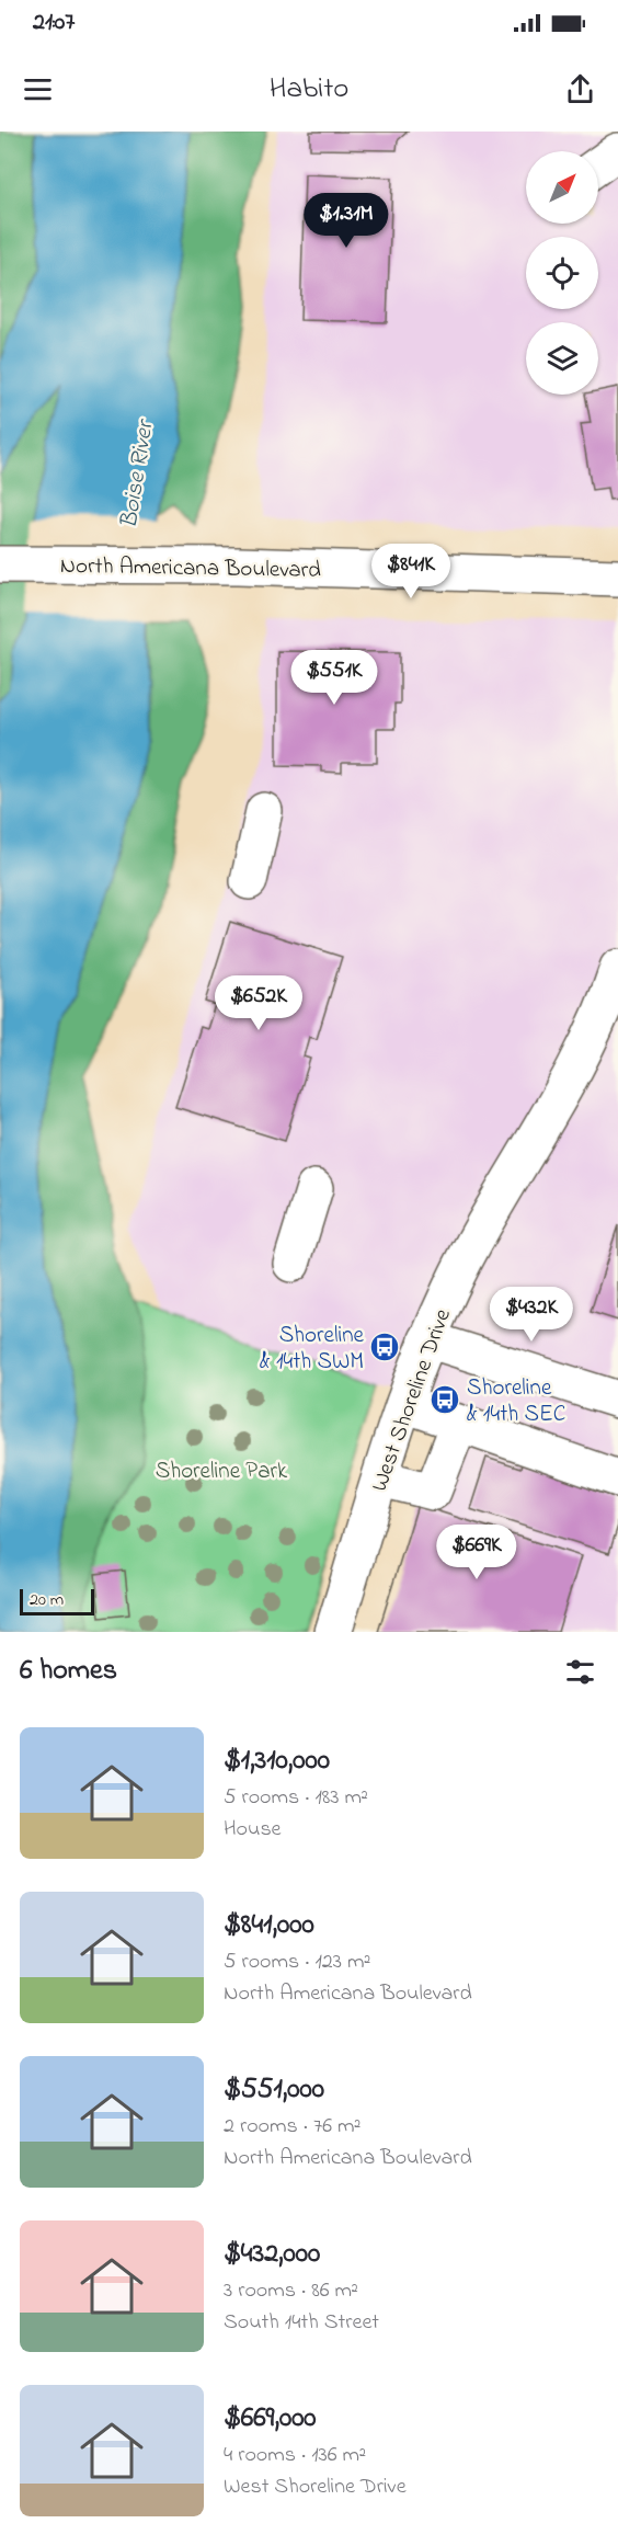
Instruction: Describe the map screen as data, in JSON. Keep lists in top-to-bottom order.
{
  "streets": {
    "street": ["North Americana Boulevard", "West Shoreline Drive"]
  },
  "water": ["Boise River"],
  "parks": ["Shoreline Park"],
  "places": {
    "bus stop": ["Shoreline & 14th SWM", "Shoreline & 14th SEC"]
  },
  "scale_bar": "20 m",
  "north": "top right",
  "page": {
    "status": "21:07",
    "header": "Habito",
    "price": [
      "$1.31M",
      "$841K",
      "$551K",
      "$652K",
      "$432K",
      "$669K"
    ],
    "scale": "20 m",
    "heading": "6 homes",
    "list": [
      {
        "name": "$1,310,000",
        "note": "5 rooms · 183 m² · House"
      },
      {
        "name": "$841,000",
        "note": "5 rooms · 123 m² · North Americana Boulevard"
      },
      {
        "name": "$551,000",
        "note": "2 rooms · 76 m² · North Americana Boulevard"
      },
      {
        "name": "$432,000",
        "note": "3 rooms · 86 m² · South 14th Street"
      },
      {
        "name": "$669,000",
        "note": "4 rooms · 136 m² · West Shoreline Drive"
      }
    ]
  }
}
